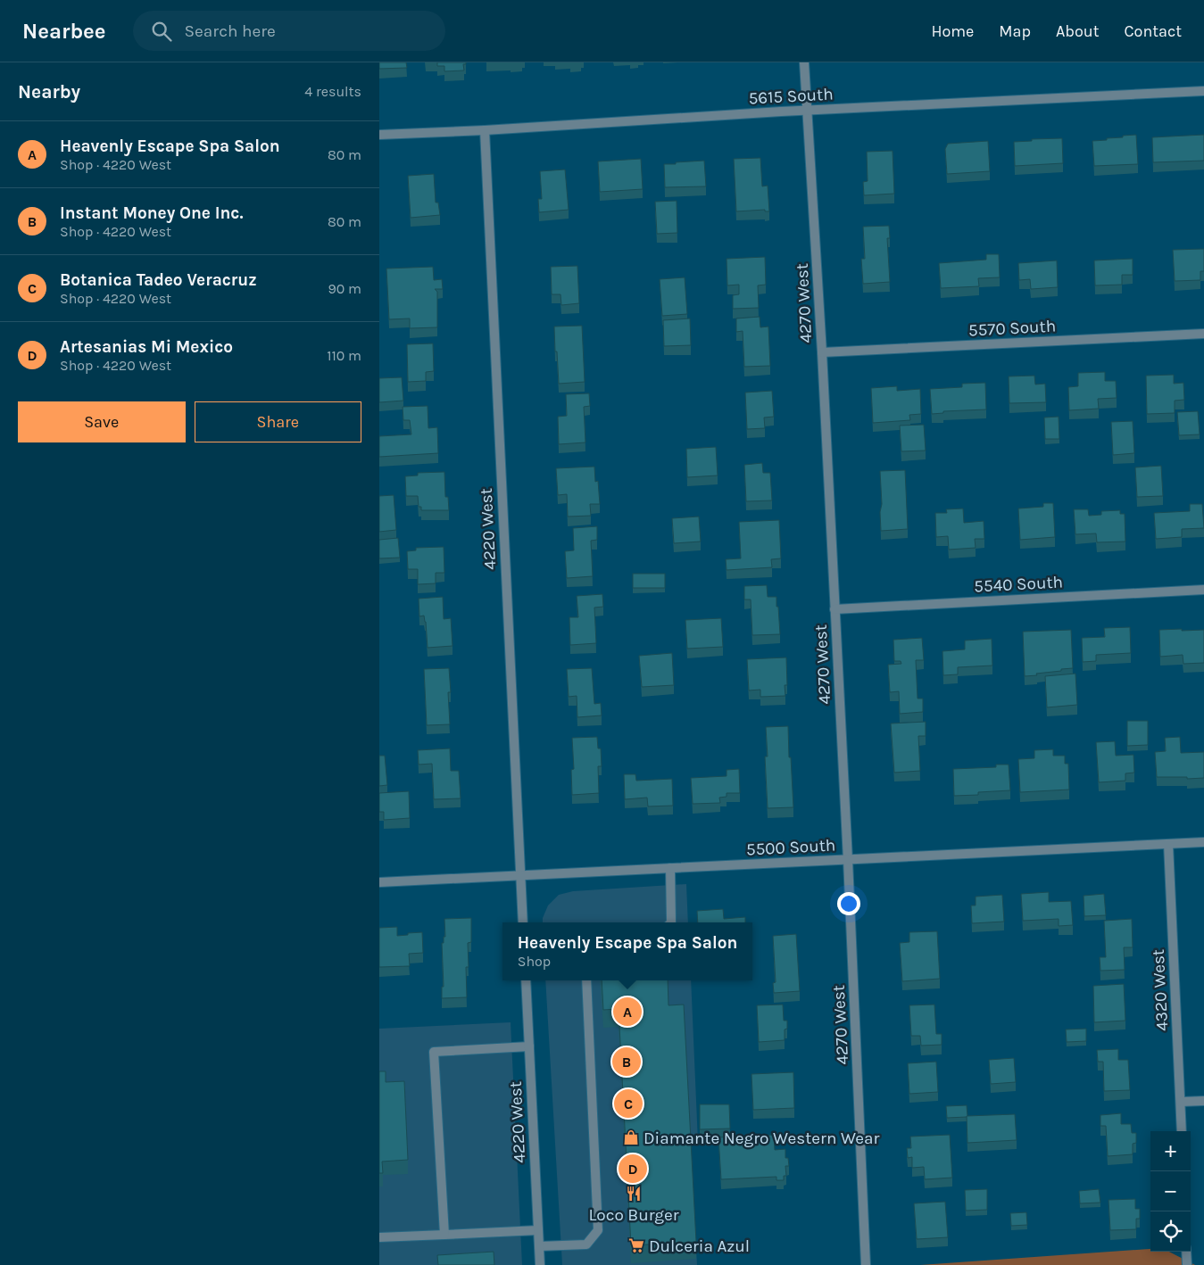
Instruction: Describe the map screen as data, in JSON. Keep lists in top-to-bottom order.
{
  "streets": {
    "street": [
      "5615 South",
      "4270 West",
      "5570 South",
      "4220 West",
      "5540 South",
      "5500 South",
      "4320 West"
    ]
  },
  "crossings": [
    ["5615 South", "4270 West"],
    ["5615 South", "4220 West"],
    ["4270 West", "5570 South"],
    ["4270 West", "5540 South"],
    ["4270 West", "5500 South"],
    ["4220 West", "5500 South"],
    ["5500 South", "4320 West"]
  ],
  "places": {
    "shop": ["Diamante Negro Western Wear"],
    "restaurant": ["Loco Burger"],
    "supermarket": ["Dulceria Azul"]
  },
  "page": {
    "header": "Nearbee",
    "search": "Search here",
    "nav": [
      "Home",
      "Map",
      "About",
      "Contact"
    ],
    "heading": ["Nearby", "4 results"],
    "list": [
      {
        "mark": "A",
        "name": "Heavenly Escape Spa Salon",
        "note": "Shop · 4220 West",
        "value": "80 m"
      },
      {
        "mark": "B",
        "name": "Instant Money One Inc.",
        "note": "Shop · 4220 West",
        "value": "80 m"
      },
      {
        "mark": "C",
        "name": "Botanica Tadeo Veracruz",
        "note": "Shop · 4220 West",
        "value": "90 m"
      },
      {
        "mark": "D",
        "name": "Artesanias Mi Mexico",
        "note": "Shop · 4220 West",
        "value": "110 m"
      }
    ],
    "buttons": ["Save", "Share"],
    "popup": ["Heavenly Escape Spa Salon", "Shop"],
    "pins": [
      "A",
      "B",
      "C",
      "D"
    ],
    "map_buttons": ["+", "−"]
  }
}
